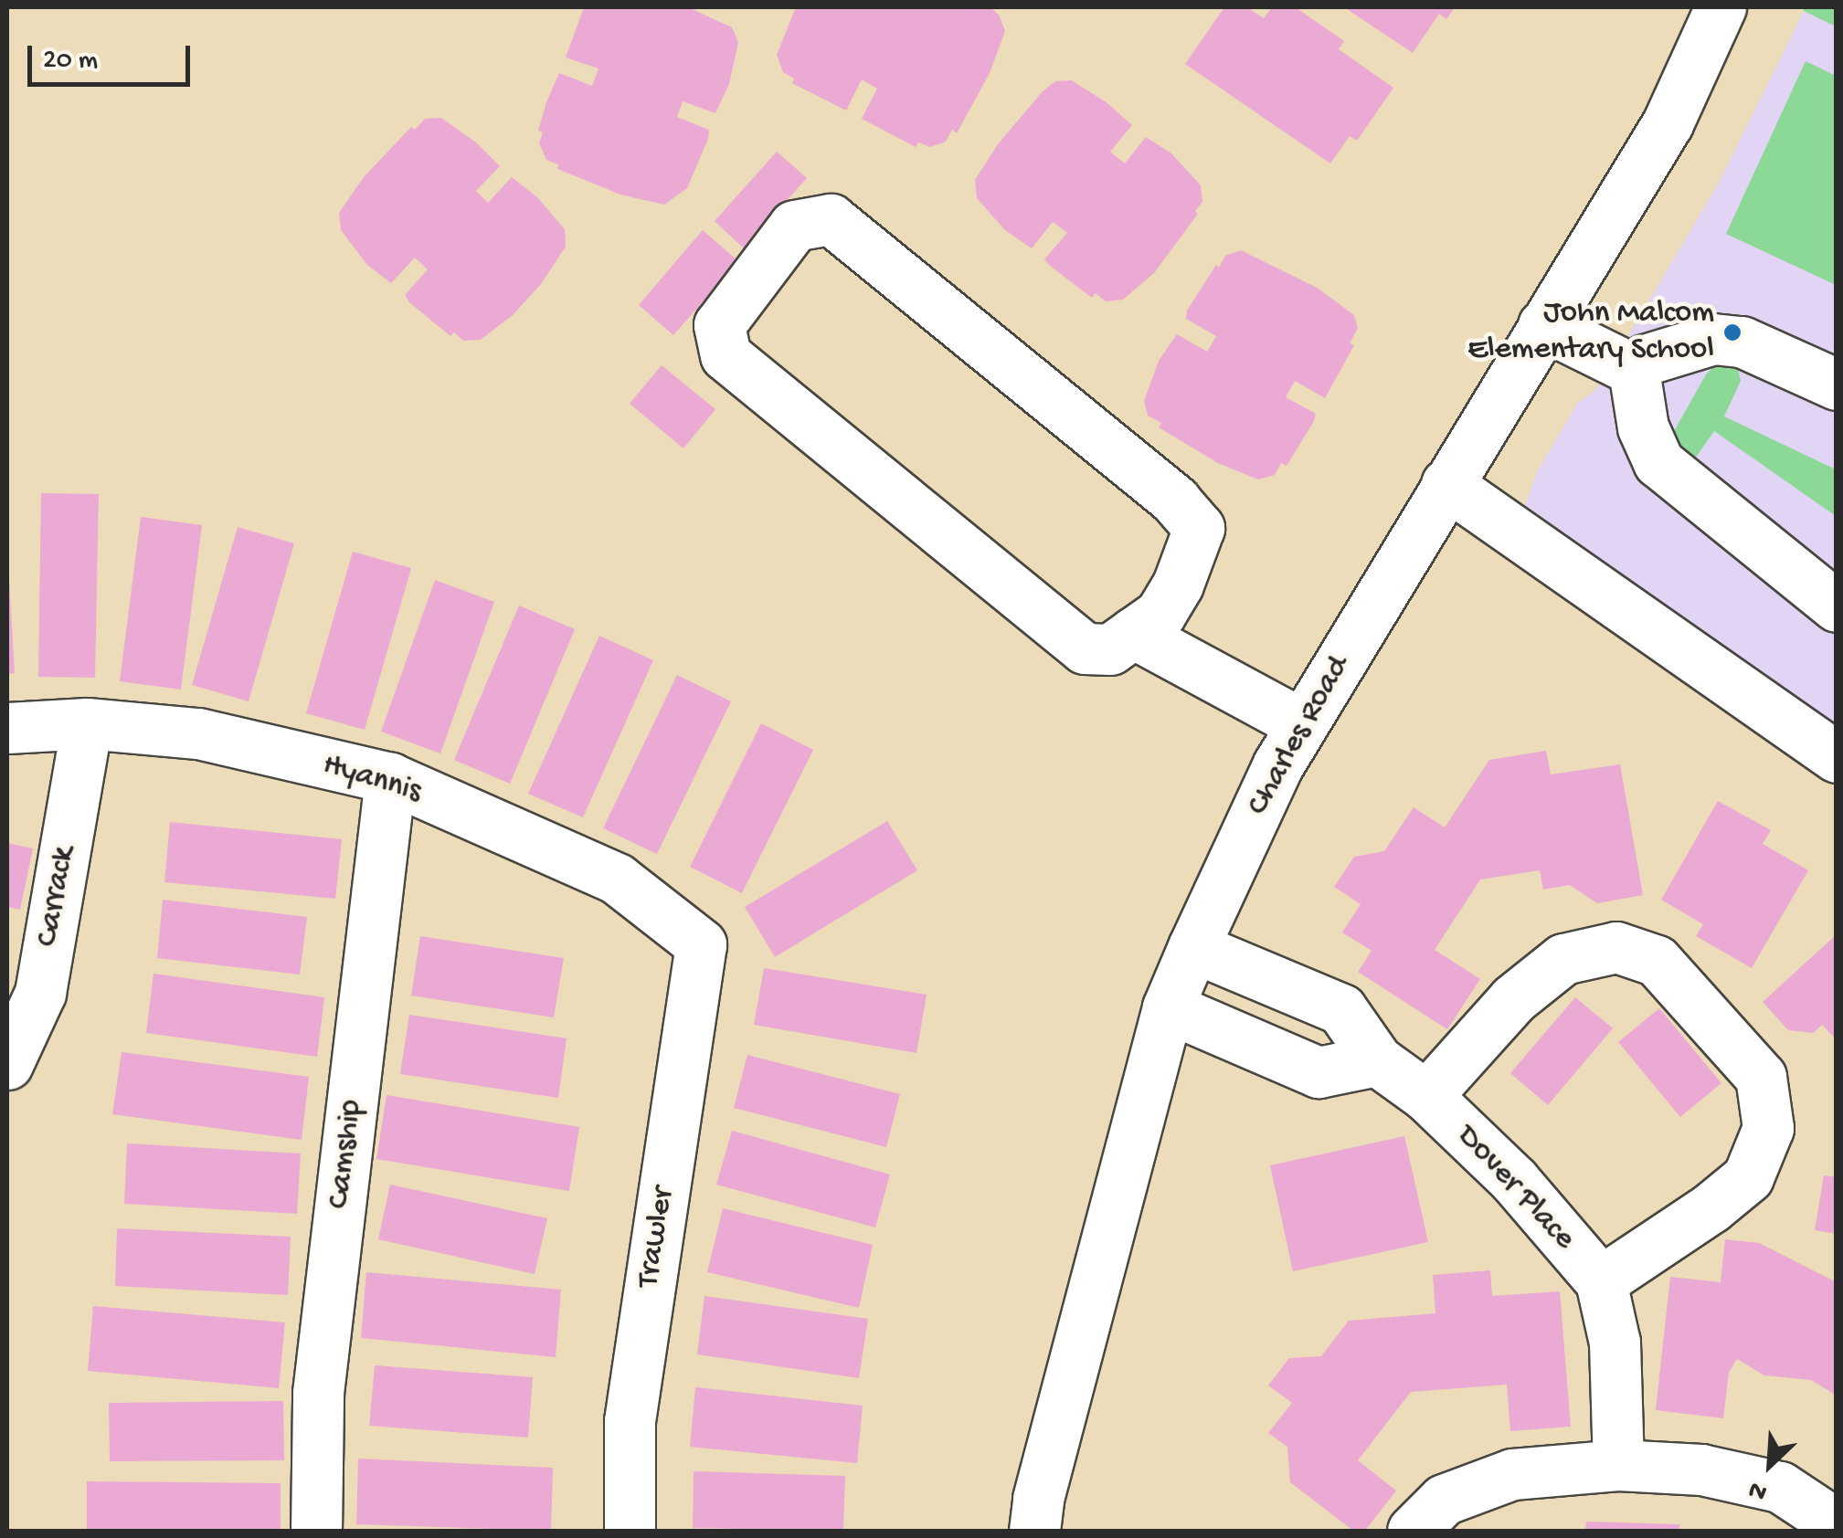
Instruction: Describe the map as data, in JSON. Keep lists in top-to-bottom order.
{
  "streets": {
    "street": [
      "Charles Road",
      "Hyannis",
      "Carrack",
      "Camship",
      "Dover Place",
      "Trawler"
    ]
  },
  "crossings": [
    ["Charles Road", "Dover Place"],
    ["Hyannis", "Carrack"],
    ["Hyannis", "Camship"],
    ["Hyannis", "Trawler"]
  ],
  "places": ["John Malcom Elementary School"],
  "scale_bar": "20 m",
  "north": "bottom left"
}
